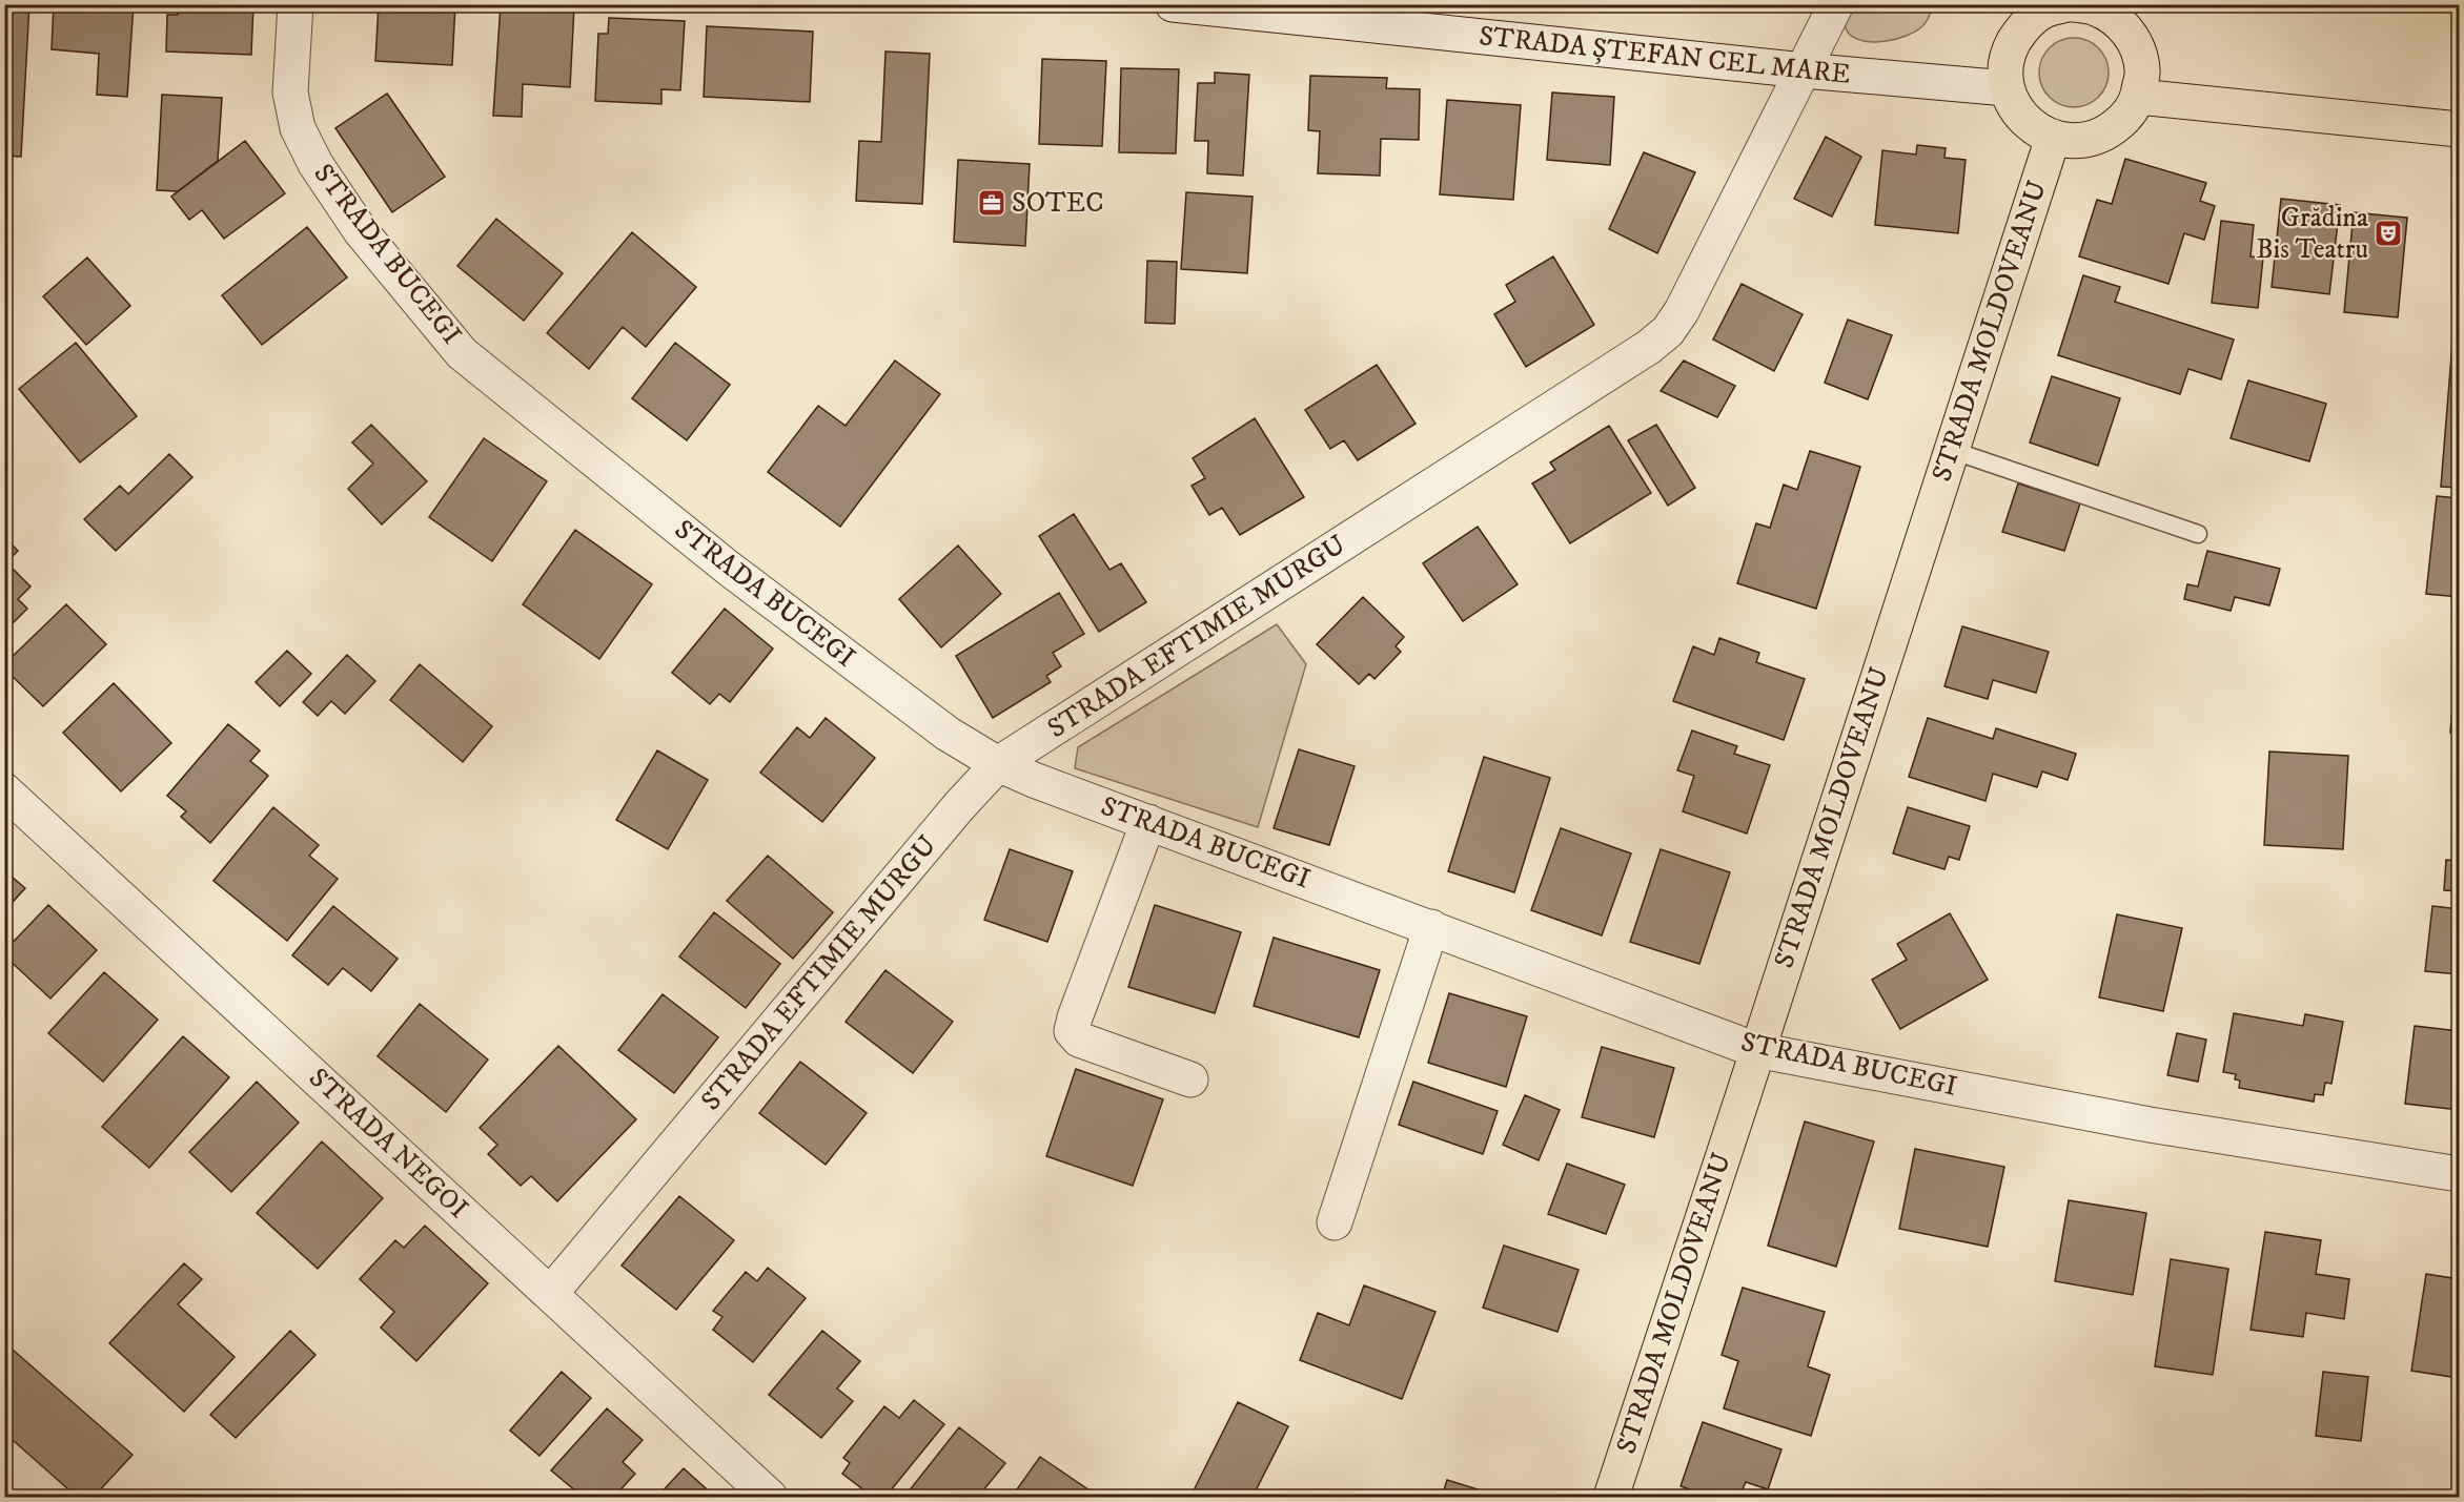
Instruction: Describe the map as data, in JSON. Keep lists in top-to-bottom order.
{
  "streets": {
    "main road": ["STRADA MOLDOVEANU"],
    "street": [
      "STRADA ȘTEFAN CEL MARE",
      "STRADA BUCEGI",
      "STRADA EFTIMIE MURGU",
      "STRADA NEGOI"
    ]
  },
  "crossings": [
    ["STRADA ȘTEFAN CEL MARE", "STRADA EFTIMIE MURGU"],
    ["STRADA BUCEGI", "STRADA MOLDOVEANU"],
    ["STRADA BUCEGI", "STRADA EFTIMIE MURGU"],
    ["STRADA EFTIMIE MURGU", "STRADA NEGOI"]
  ],
  "places": {
    "office": ["SOTEC"],
    "theatre": ["Grădina Bis Teatru"]
  }
}
